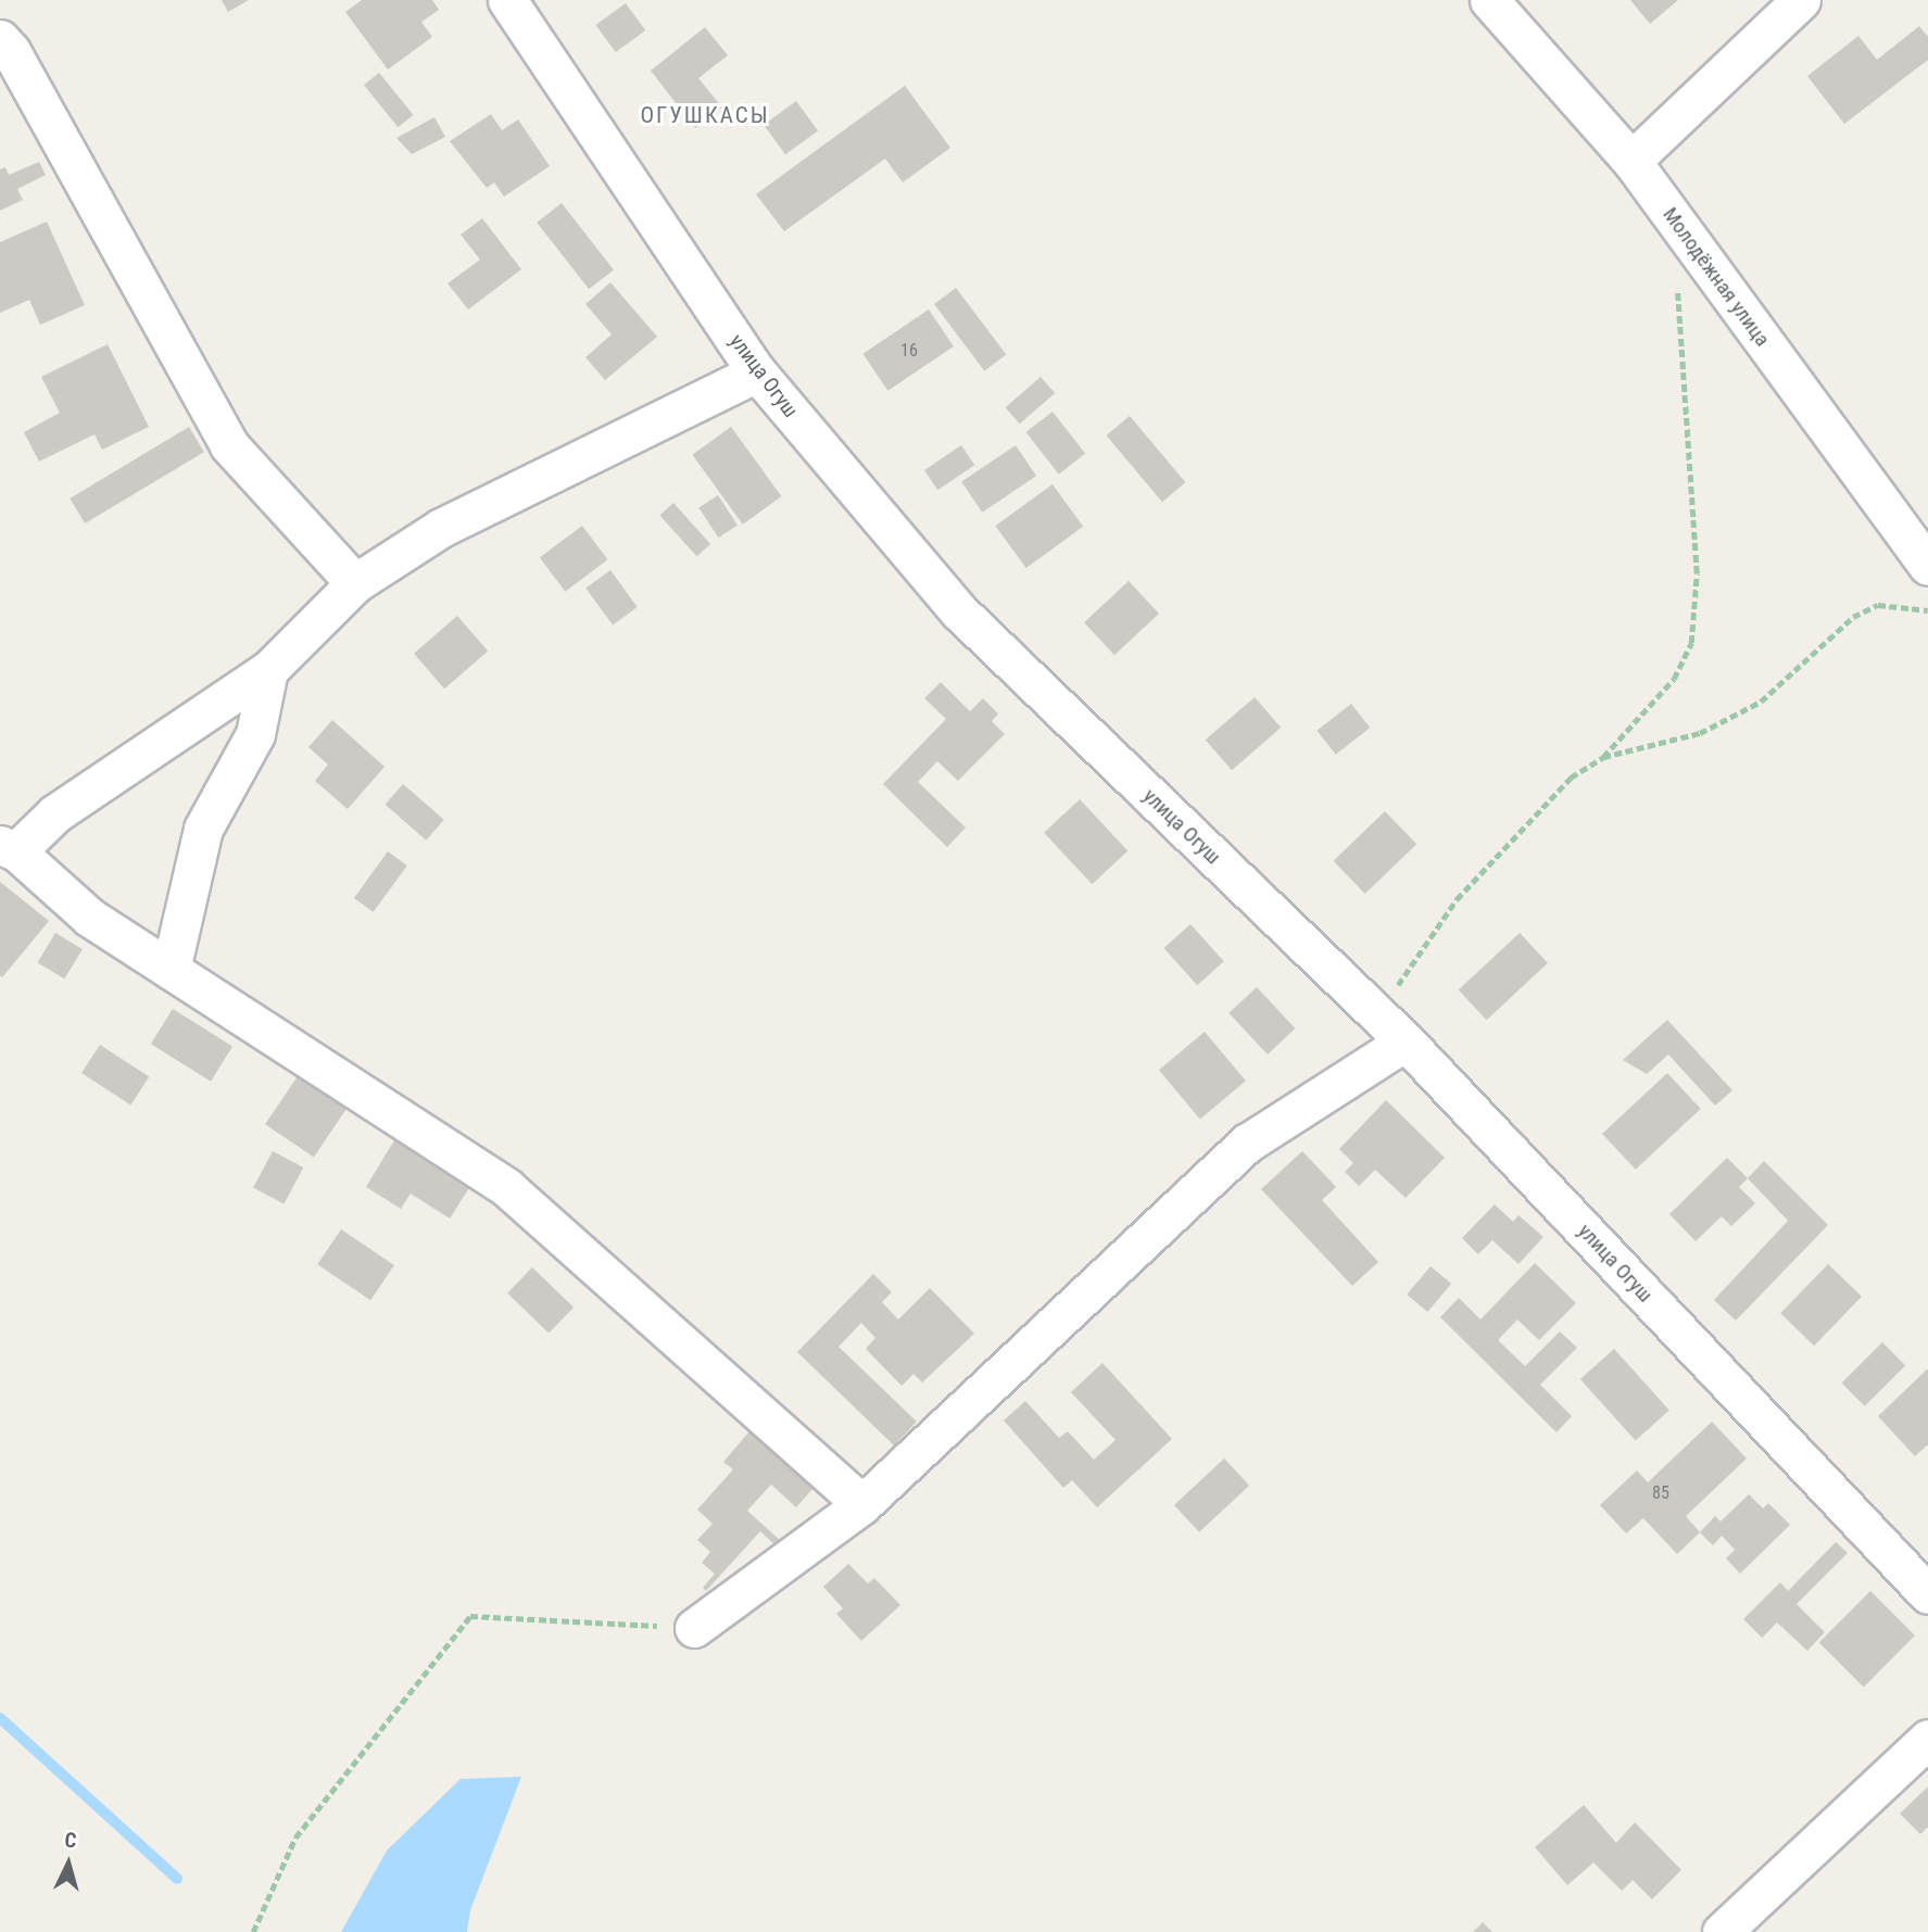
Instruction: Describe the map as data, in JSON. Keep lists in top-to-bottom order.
{
  "streets": {
    "street": ["Молодёжная улица", "улица Огуш"]
  },
  "districts": ["ОГУШКАСЫ"],
  "house_numbers": ["16", "85"],
  "north": "top"
}
